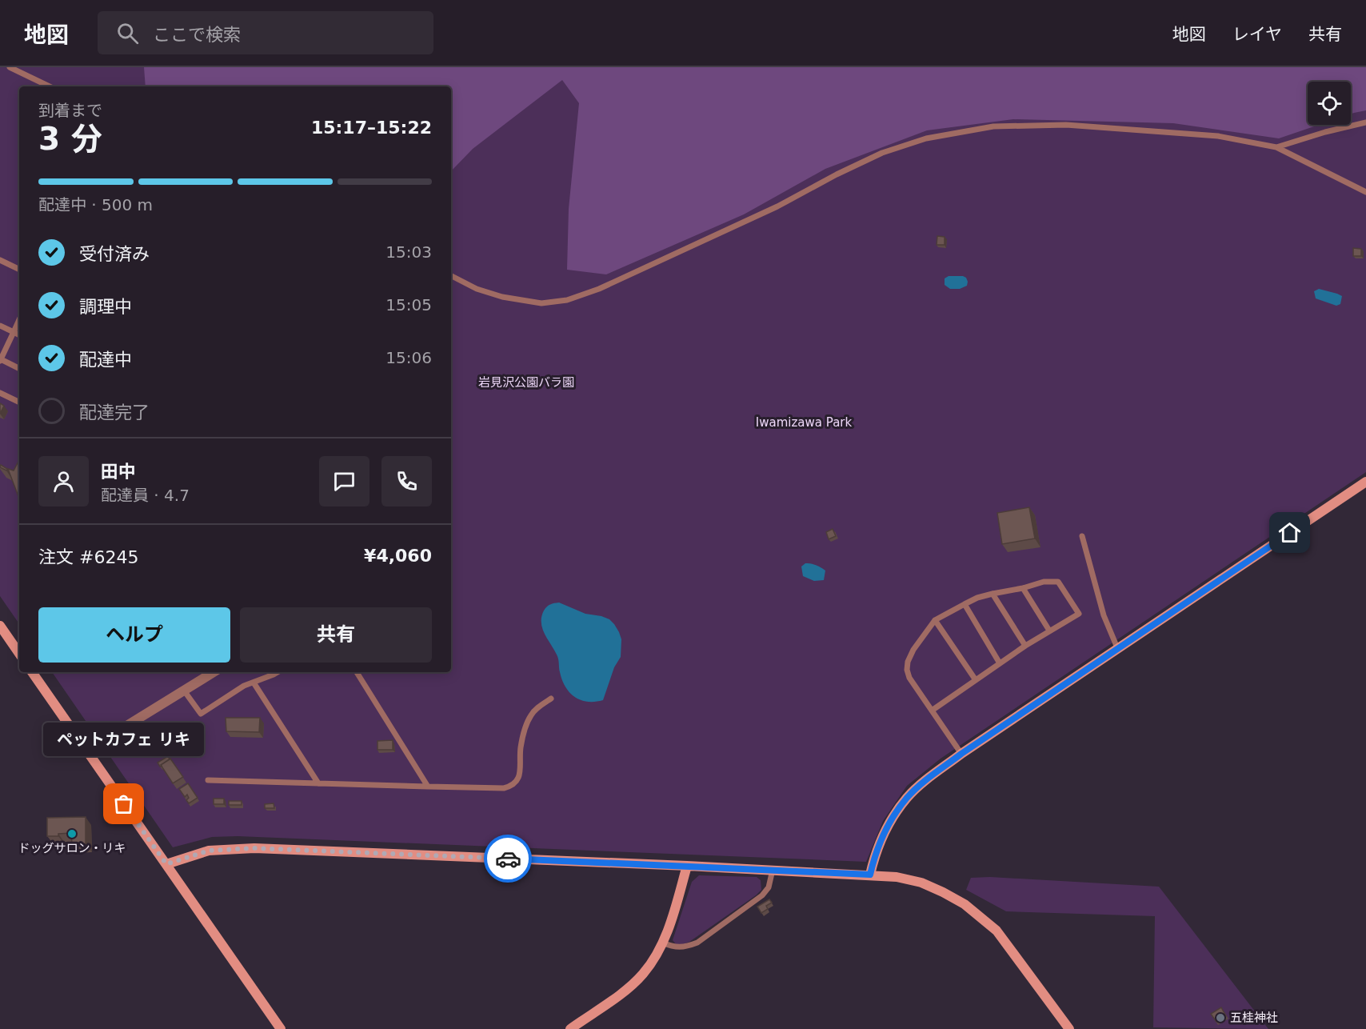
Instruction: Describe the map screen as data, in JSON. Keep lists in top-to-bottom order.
{
  "parks": ["岩見沢公園バラ園", "Iwamizawa Park"],
  "places": ["ペットカフェ リキ", "ドッグサロン・リキ", "五桂神社"],
  "page": {
    "header": "地図",
    "search": "ここで検索",
    "nav": ["地図", "レイヤ", "共有"],
    "heading": ["3 分", "到着まで", "15:17–15:22"],
    "panel": [
      "田中",
      "配達員 · 4.7",
      "注文 #6245",
      "¥4,060"
    ],
    "bar": "配達中 · 500 m",
    "list": [
      ["受付済み", "15:03"],
      ["調理中", "15:05"],
      ["配達中", "15:06"],
      "配達完了"
    ],
    "buttons": ["ヘルプ", "共有"],
    "bubble": "ペットカフェ リキ"
  }
}
